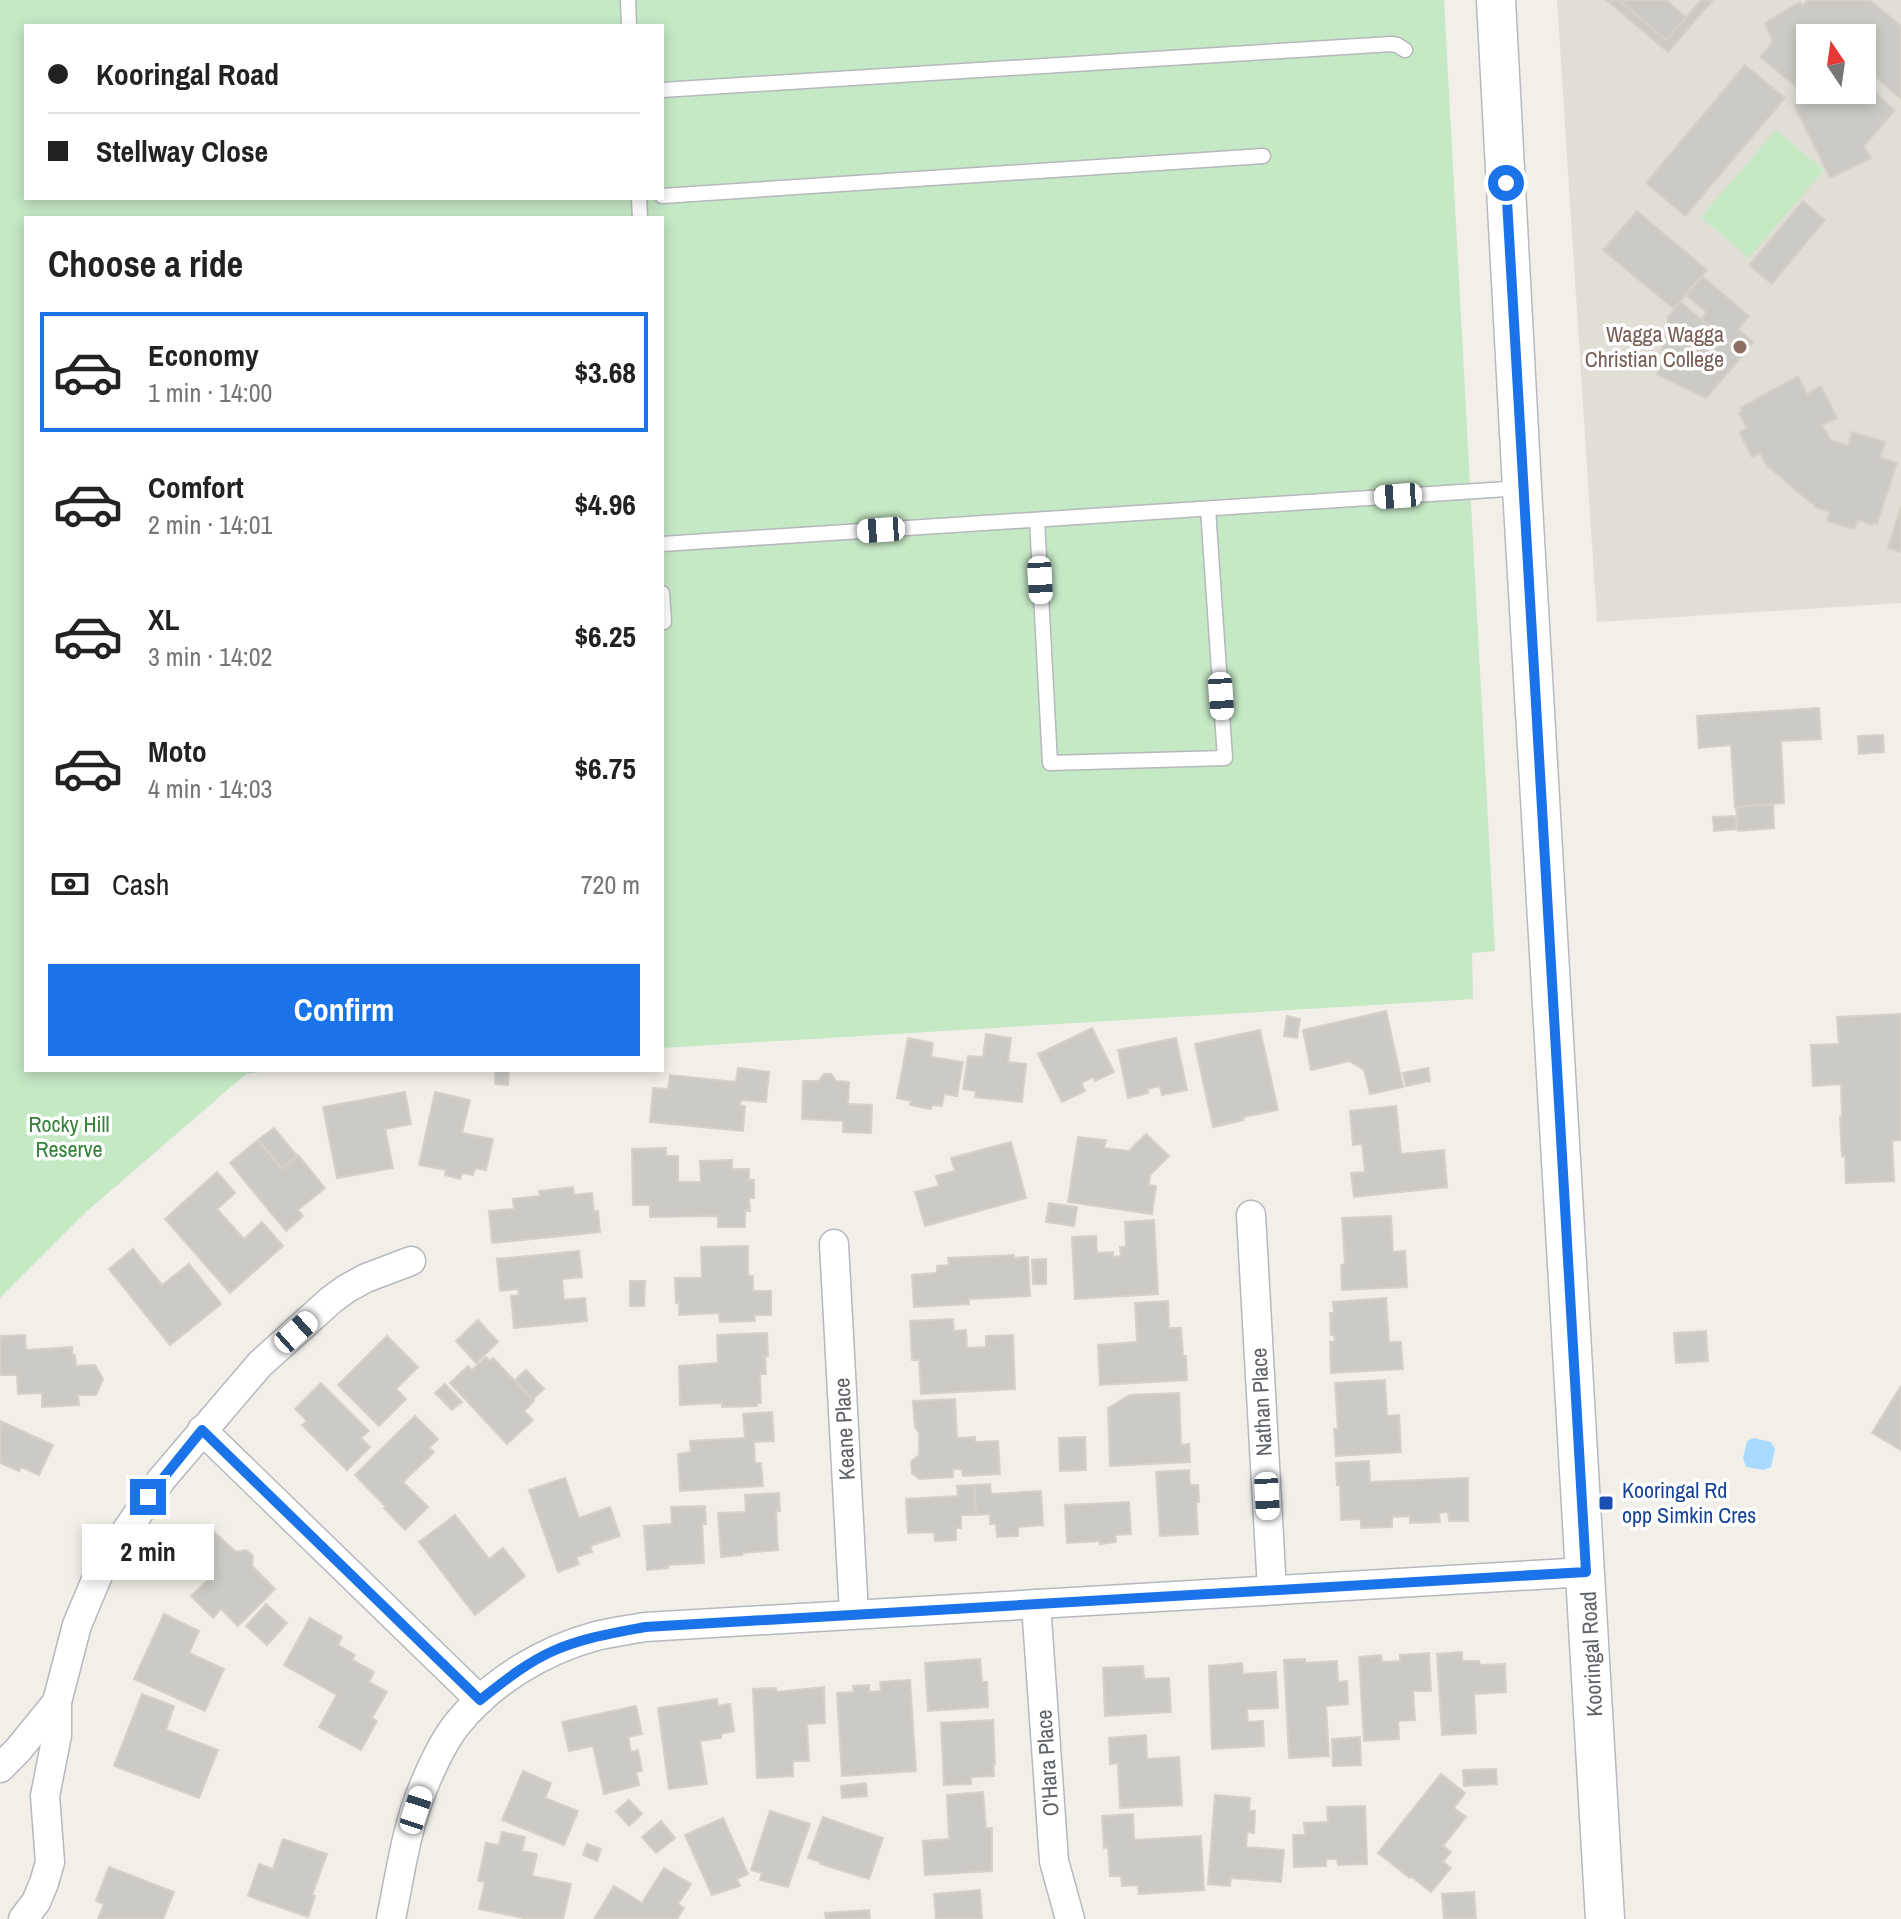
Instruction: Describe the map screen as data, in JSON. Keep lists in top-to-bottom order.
{
  "streets": {
    "main road": ["Kooringal Road"],
    "street": ["Nathan Place", "Keane Place", "O'Hara Place"]
  },
  "parks": ["Rocky Hill Reserve"],
  "places": {
    "other": ["Wagga Wagga Christian College"],
    "transit": ["Kooringal Rd opp Simkin Cres"]
  },
  "north": "top",
  "page": {
    "banner": ["Kooringal Road", "Stellway Close"],
    "heading": "Choose a ride",
    "list": [
      {
        "name": "Economy",
        "note": "1 min · 14:00",
        "value": "$3.68"
      },
      {
        "name": "Comfort",
        "note": "2 min · 14:01",
        "value": "$4.96"
      },
      {
        "name": "XL",
        "note": "3 min · 14:02",
        "value": "$6.25"
      },
      {
        "name": "Moto",
        "note": "4 min · 14:03",
        "value": "$6.75"
      }
    ],
    "pay": ["Cash", "720 m"],
    "buttons": "Confirm",
    "bubble": "2 min"
  }
}
